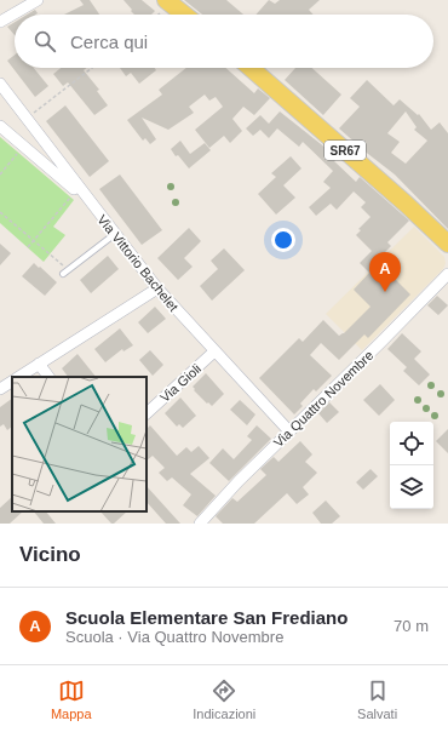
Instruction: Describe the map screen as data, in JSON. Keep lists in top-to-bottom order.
{
  "streets": {
    "main road": ["SR67"],
    "street": ["Via Vittorio Bachelet", "Via Gioli", "Via Quattro Novembre"]
  },
  "crossings": [
    ["Via Vittorio Bachelet", "Via Gioli"],
    ["Via Vittorio Bachelet", "Via Quattro Novembre"]
  ],
  "page": {
    "search": "Cerca qui",
    "pins": "A",
    "heading": "Vicino",
    "list": [
      {
        "mark": "A",
        "name": "Scuola Elementare San Frediano",
        "note": "Scuola · Via Quattro Novembre",
        "value": "70 m"
      }
    ],
    "nav": ["Mappa", "Indicazioni", "Salvati"]
  }
}
